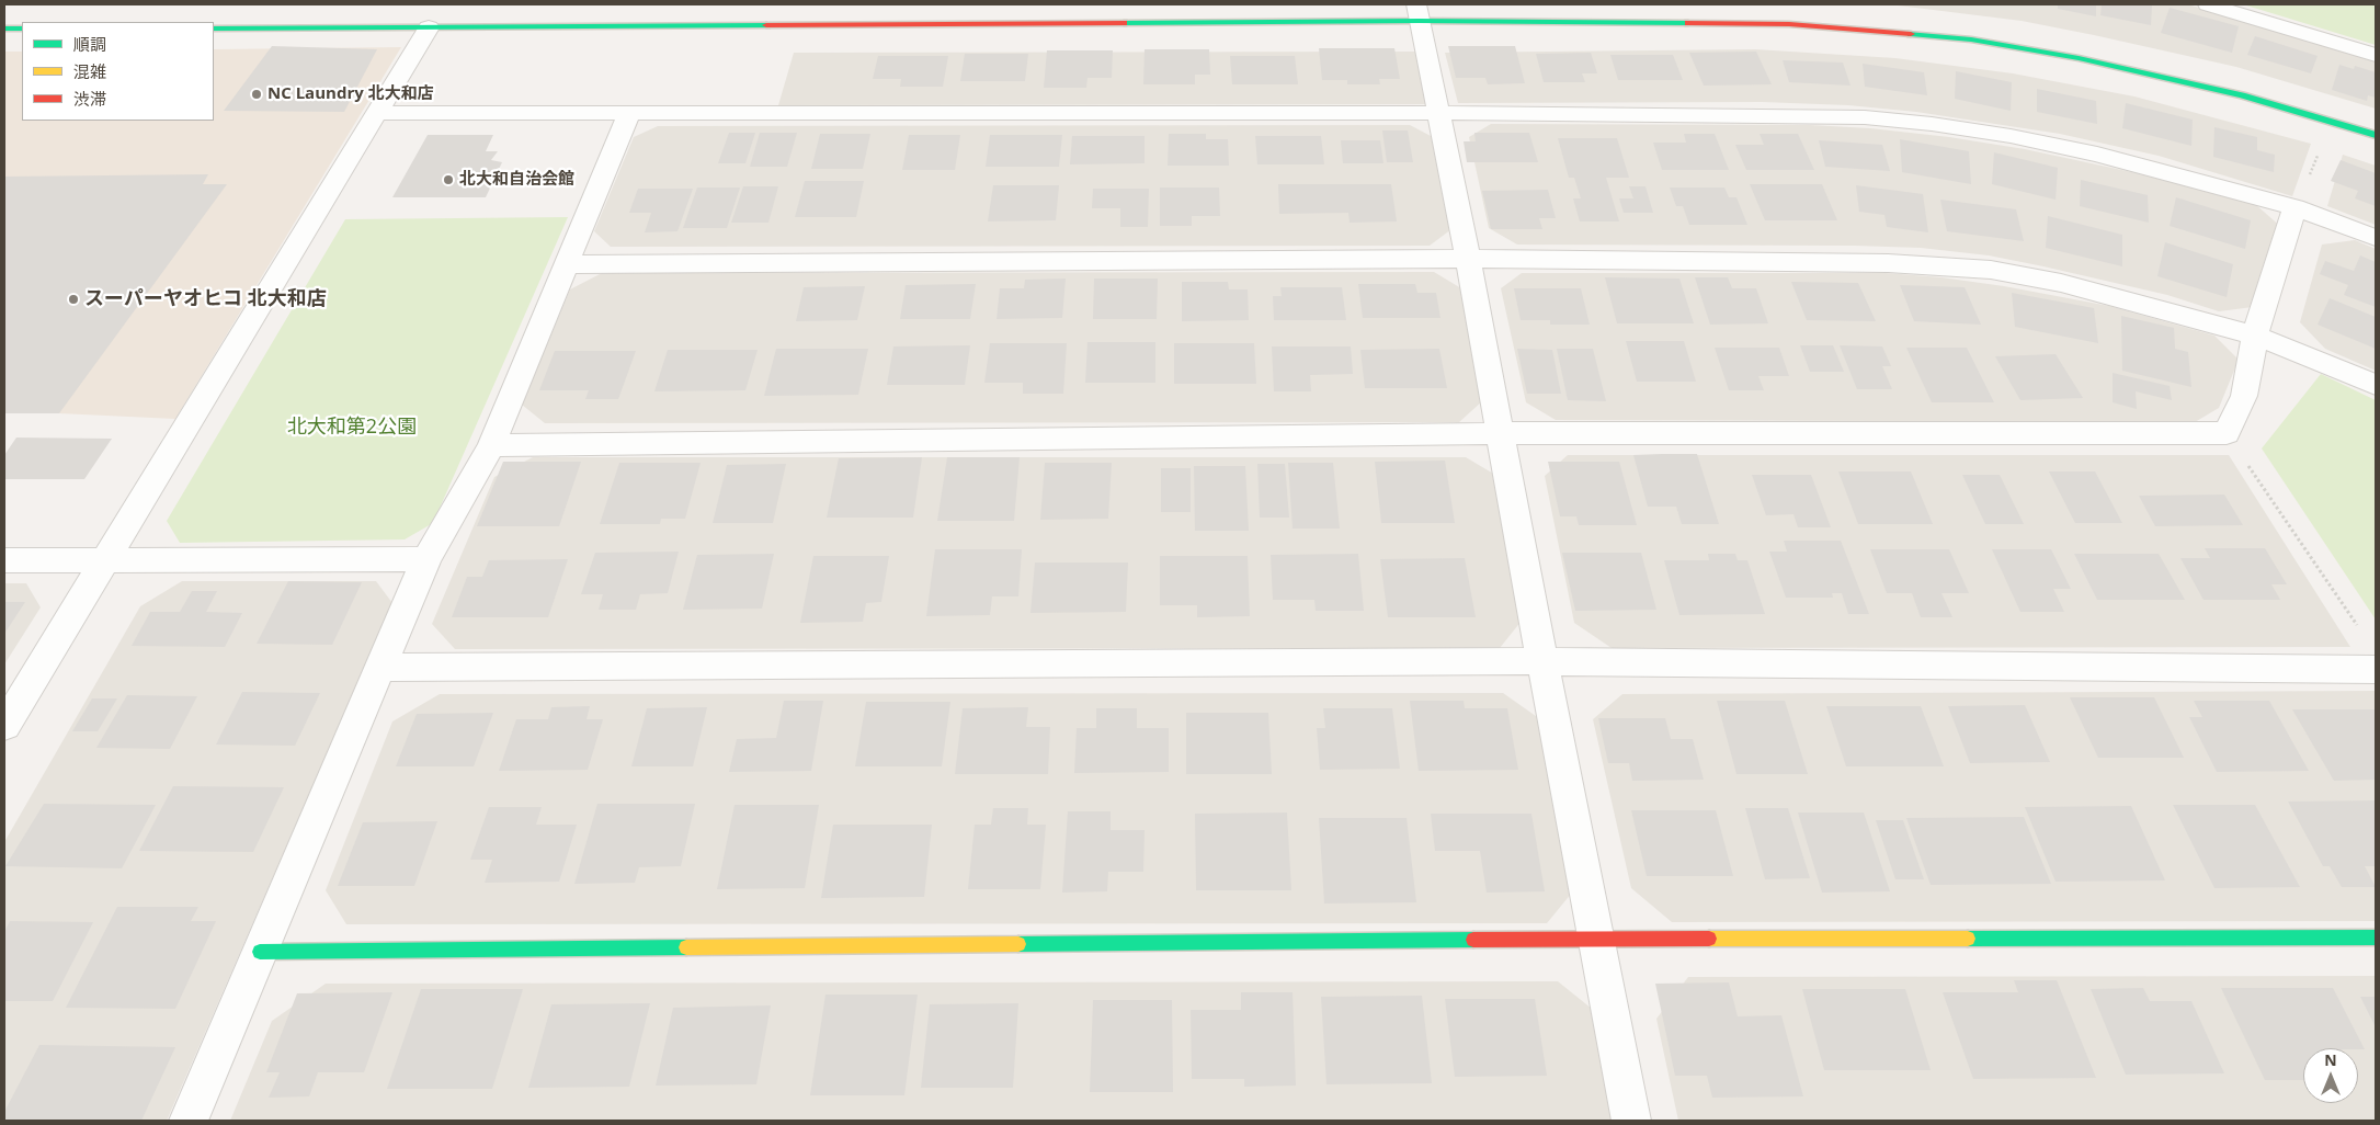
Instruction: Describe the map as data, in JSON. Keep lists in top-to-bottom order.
{
  "parks": ["北大和第2公園"],
  "places": ["NC Laundry 北大和店", "北大和自治会館", "スーパーヤオヒコ 北大和店"],
  "legend": ["順調", "混雑", "渋滞"],
  "north": "top"
}
